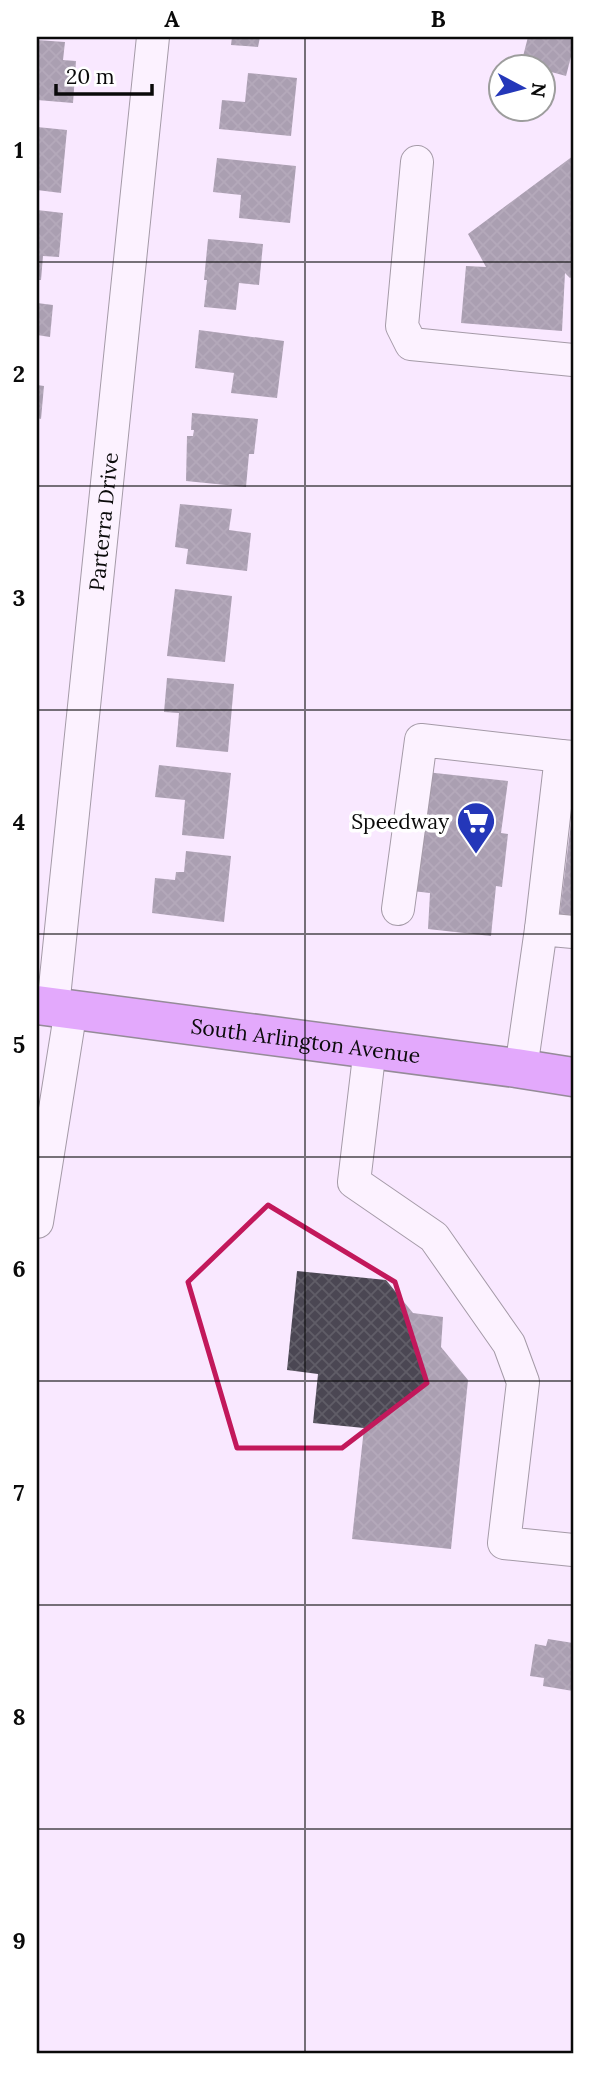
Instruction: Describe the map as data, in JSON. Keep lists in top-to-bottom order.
{
  "streets": {
    "main road": ["South Arlington Avenue"],
    "street": ["Parterra Drive"]
  },
  "crossings": [
    ["Parterra Drive", "South Arlington Avenue"]
  ],
  "places": {
    "supermarket": ["Speedway"]
  },
  "scale_bar": "20 m",
  "north": "right",
  "grid": {
    "columns": ["A", "B"],
    "rows": [
      "1",
      "2",
      "3",
      "4",
      "5",
      "6",
      "7",
      "8",
      "9"
    ]
  }
}
